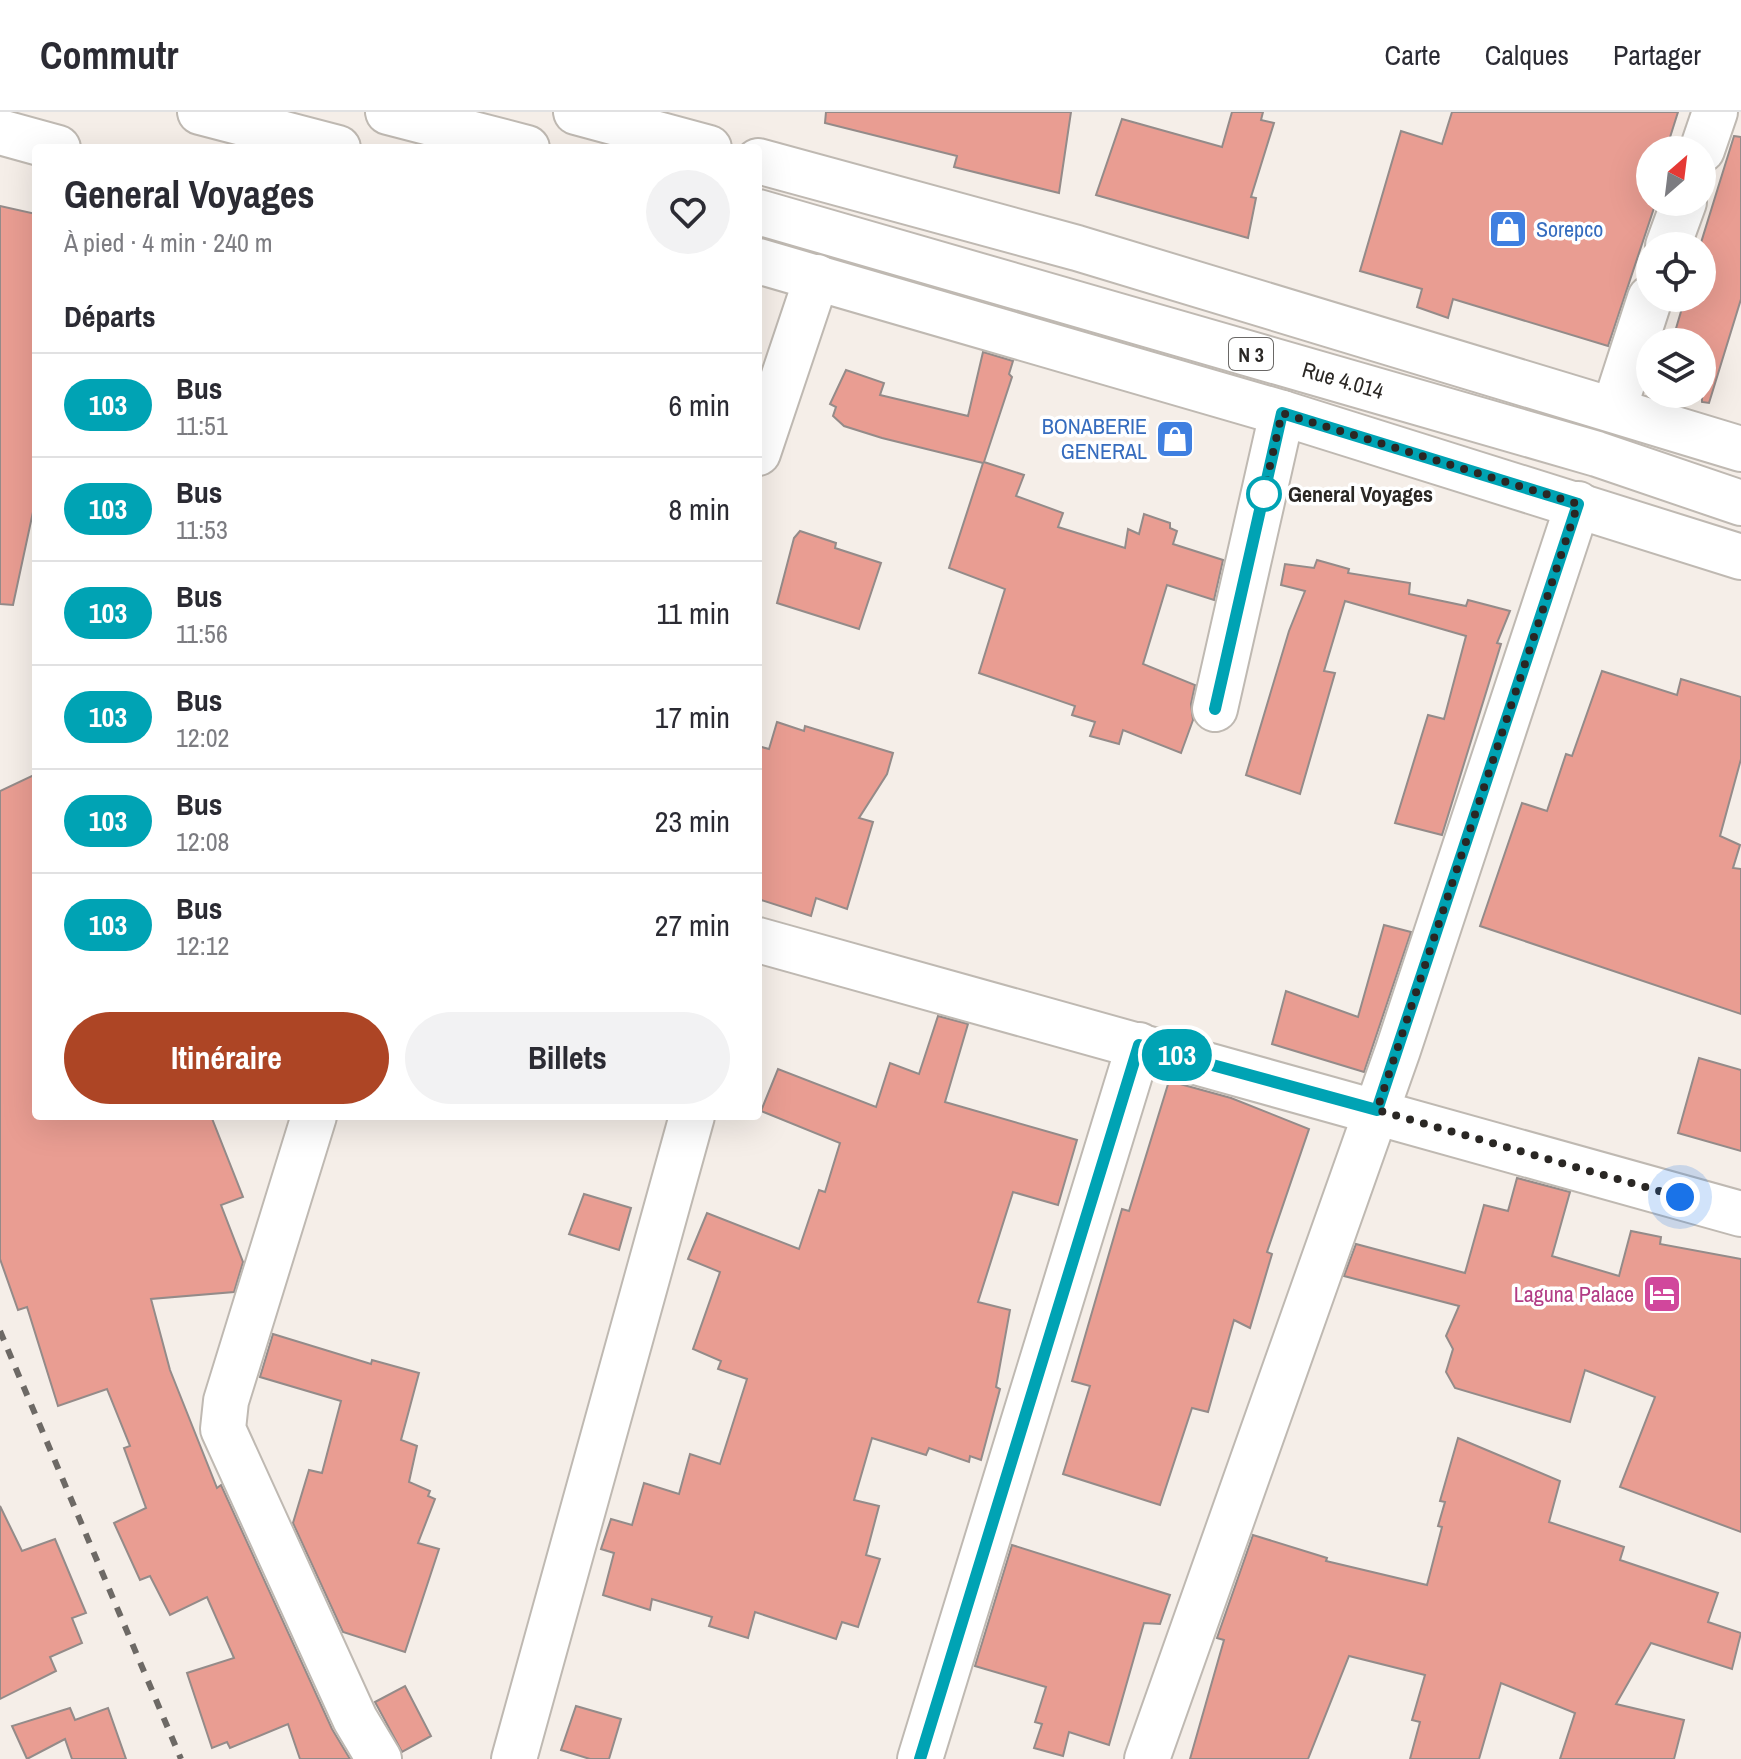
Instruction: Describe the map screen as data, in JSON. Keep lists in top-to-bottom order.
{
  "streets": {
    "main road": ["N 3", "Rue 4.014"]
  },
  "places": {
    "shop": ["Sorepco", "BONABERIE GENERAL"],
    "other": ["General Voyages"],
    "hotel": ["Laguna Palace"]
  },
  "lines": ["bus line 103"],
  "north": "top right",
  "page": {
    "header": "Commutr",
    "nav": ["Carte", "Calques", "Partager"],
    "on_map": "103",
    "heading": [
      ["General Voyages", "À pied · 4 min · 240 m"],
      "Départs"
    ],
    "list": [
      {
        "mark": "103",
        "name": "Bus",
        "note": "11:51",
        "value": "6 min"
      },
      {
        "mark": "103",
        "name": "Bus",
        "note": "11:53",
        "value": "8 min"
      },
      {
        "mark": "103",
        "name": "Bus",
        "note": "11:56",
        "value": "11 min"
      },
      {
        "mark": "103",
        "name": "Bus",
        "note": "12:02",
        "value": "17 min"
      },
      {
        "mark": "103",
        "name": "Bus",
        "note": "12:08",
        "value": "23 min"
      },
      {
        "mark": "103",
        "name": "Bus",
        "note": "12:12",
        "value": "27 min"
      }
    ],
    "buttons": ["Itinéraire", "Billets"]
  }
}
